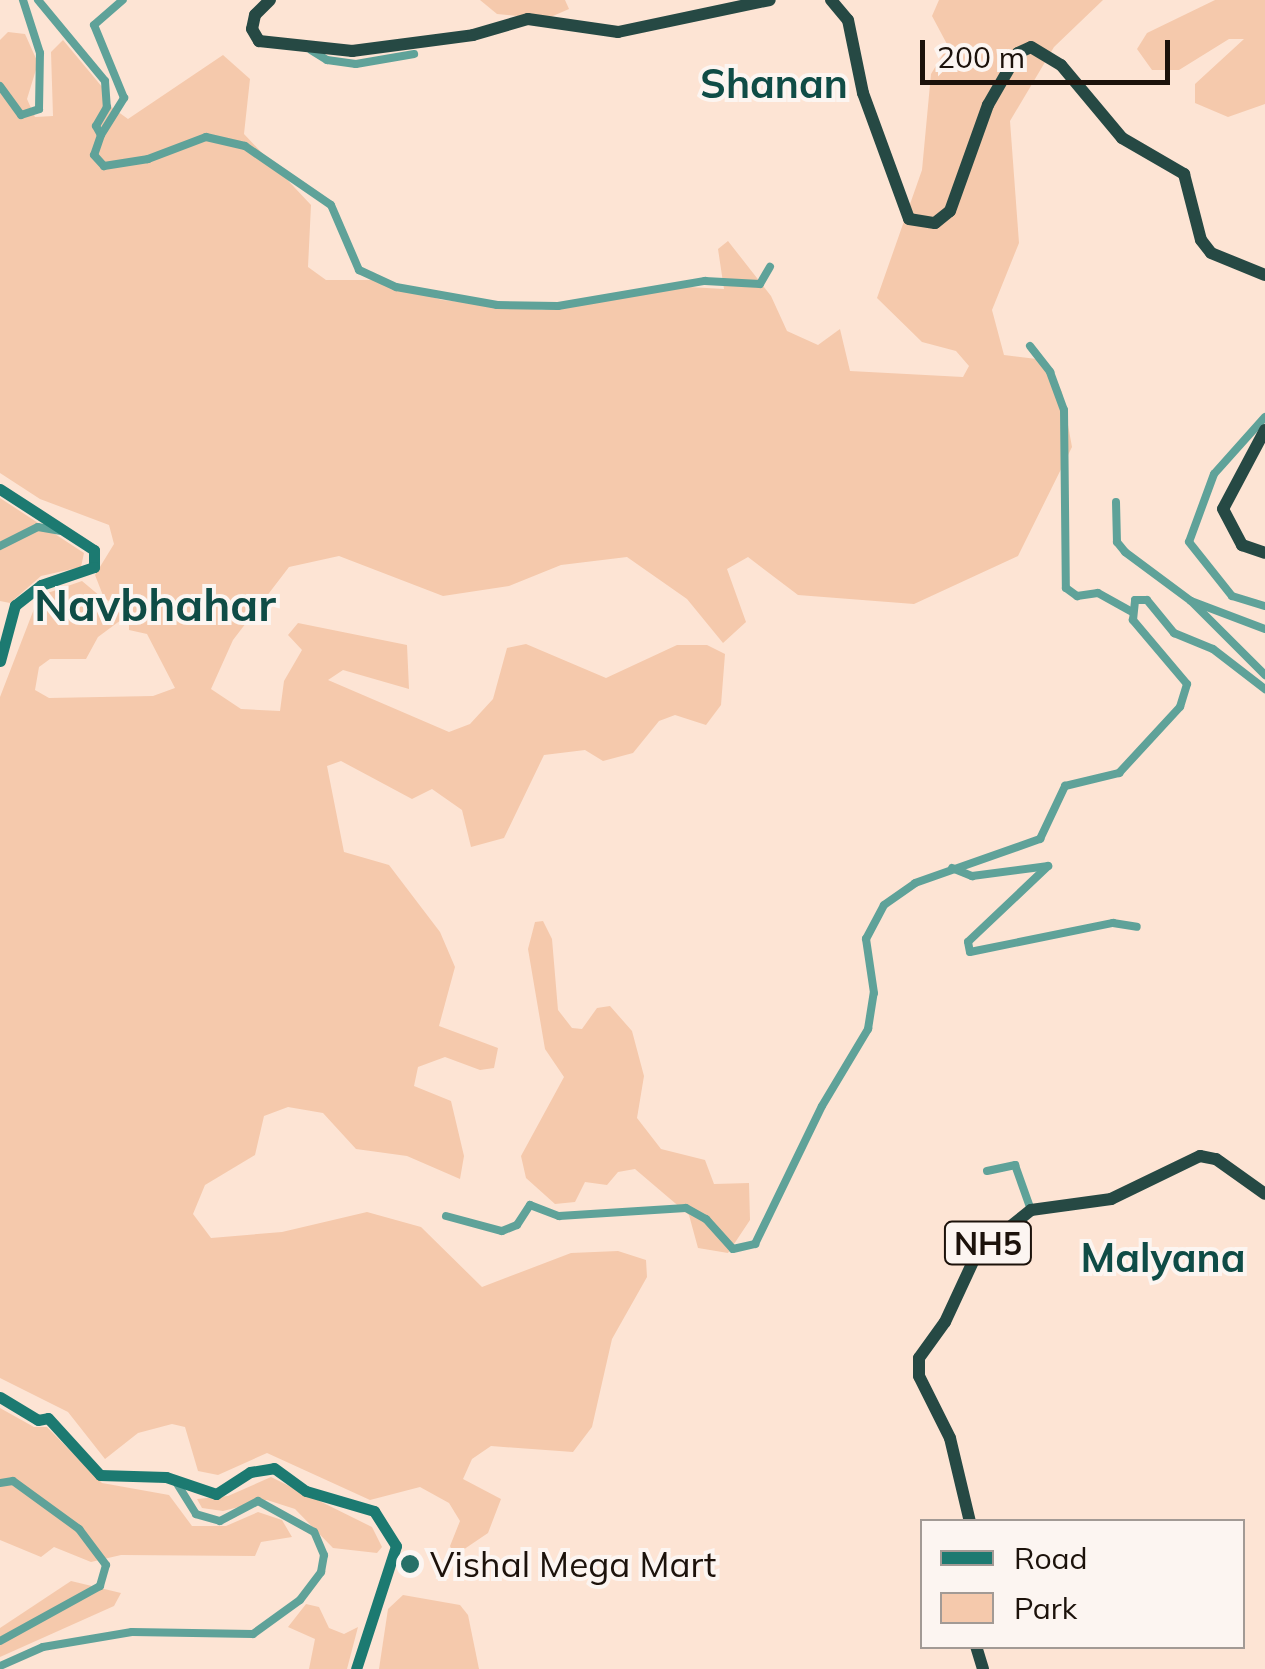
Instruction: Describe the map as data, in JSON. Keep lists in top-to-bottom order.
{
  "streets": {
    "highway": ["NH5"]
  },
  "districts": ["Shanan", "Navbhahar", "Malyana"],
  "places": ["Vishal Mega Mart"],
  "legend": ["Road", "Park"],
  "scale_bar": "200 m"
}
